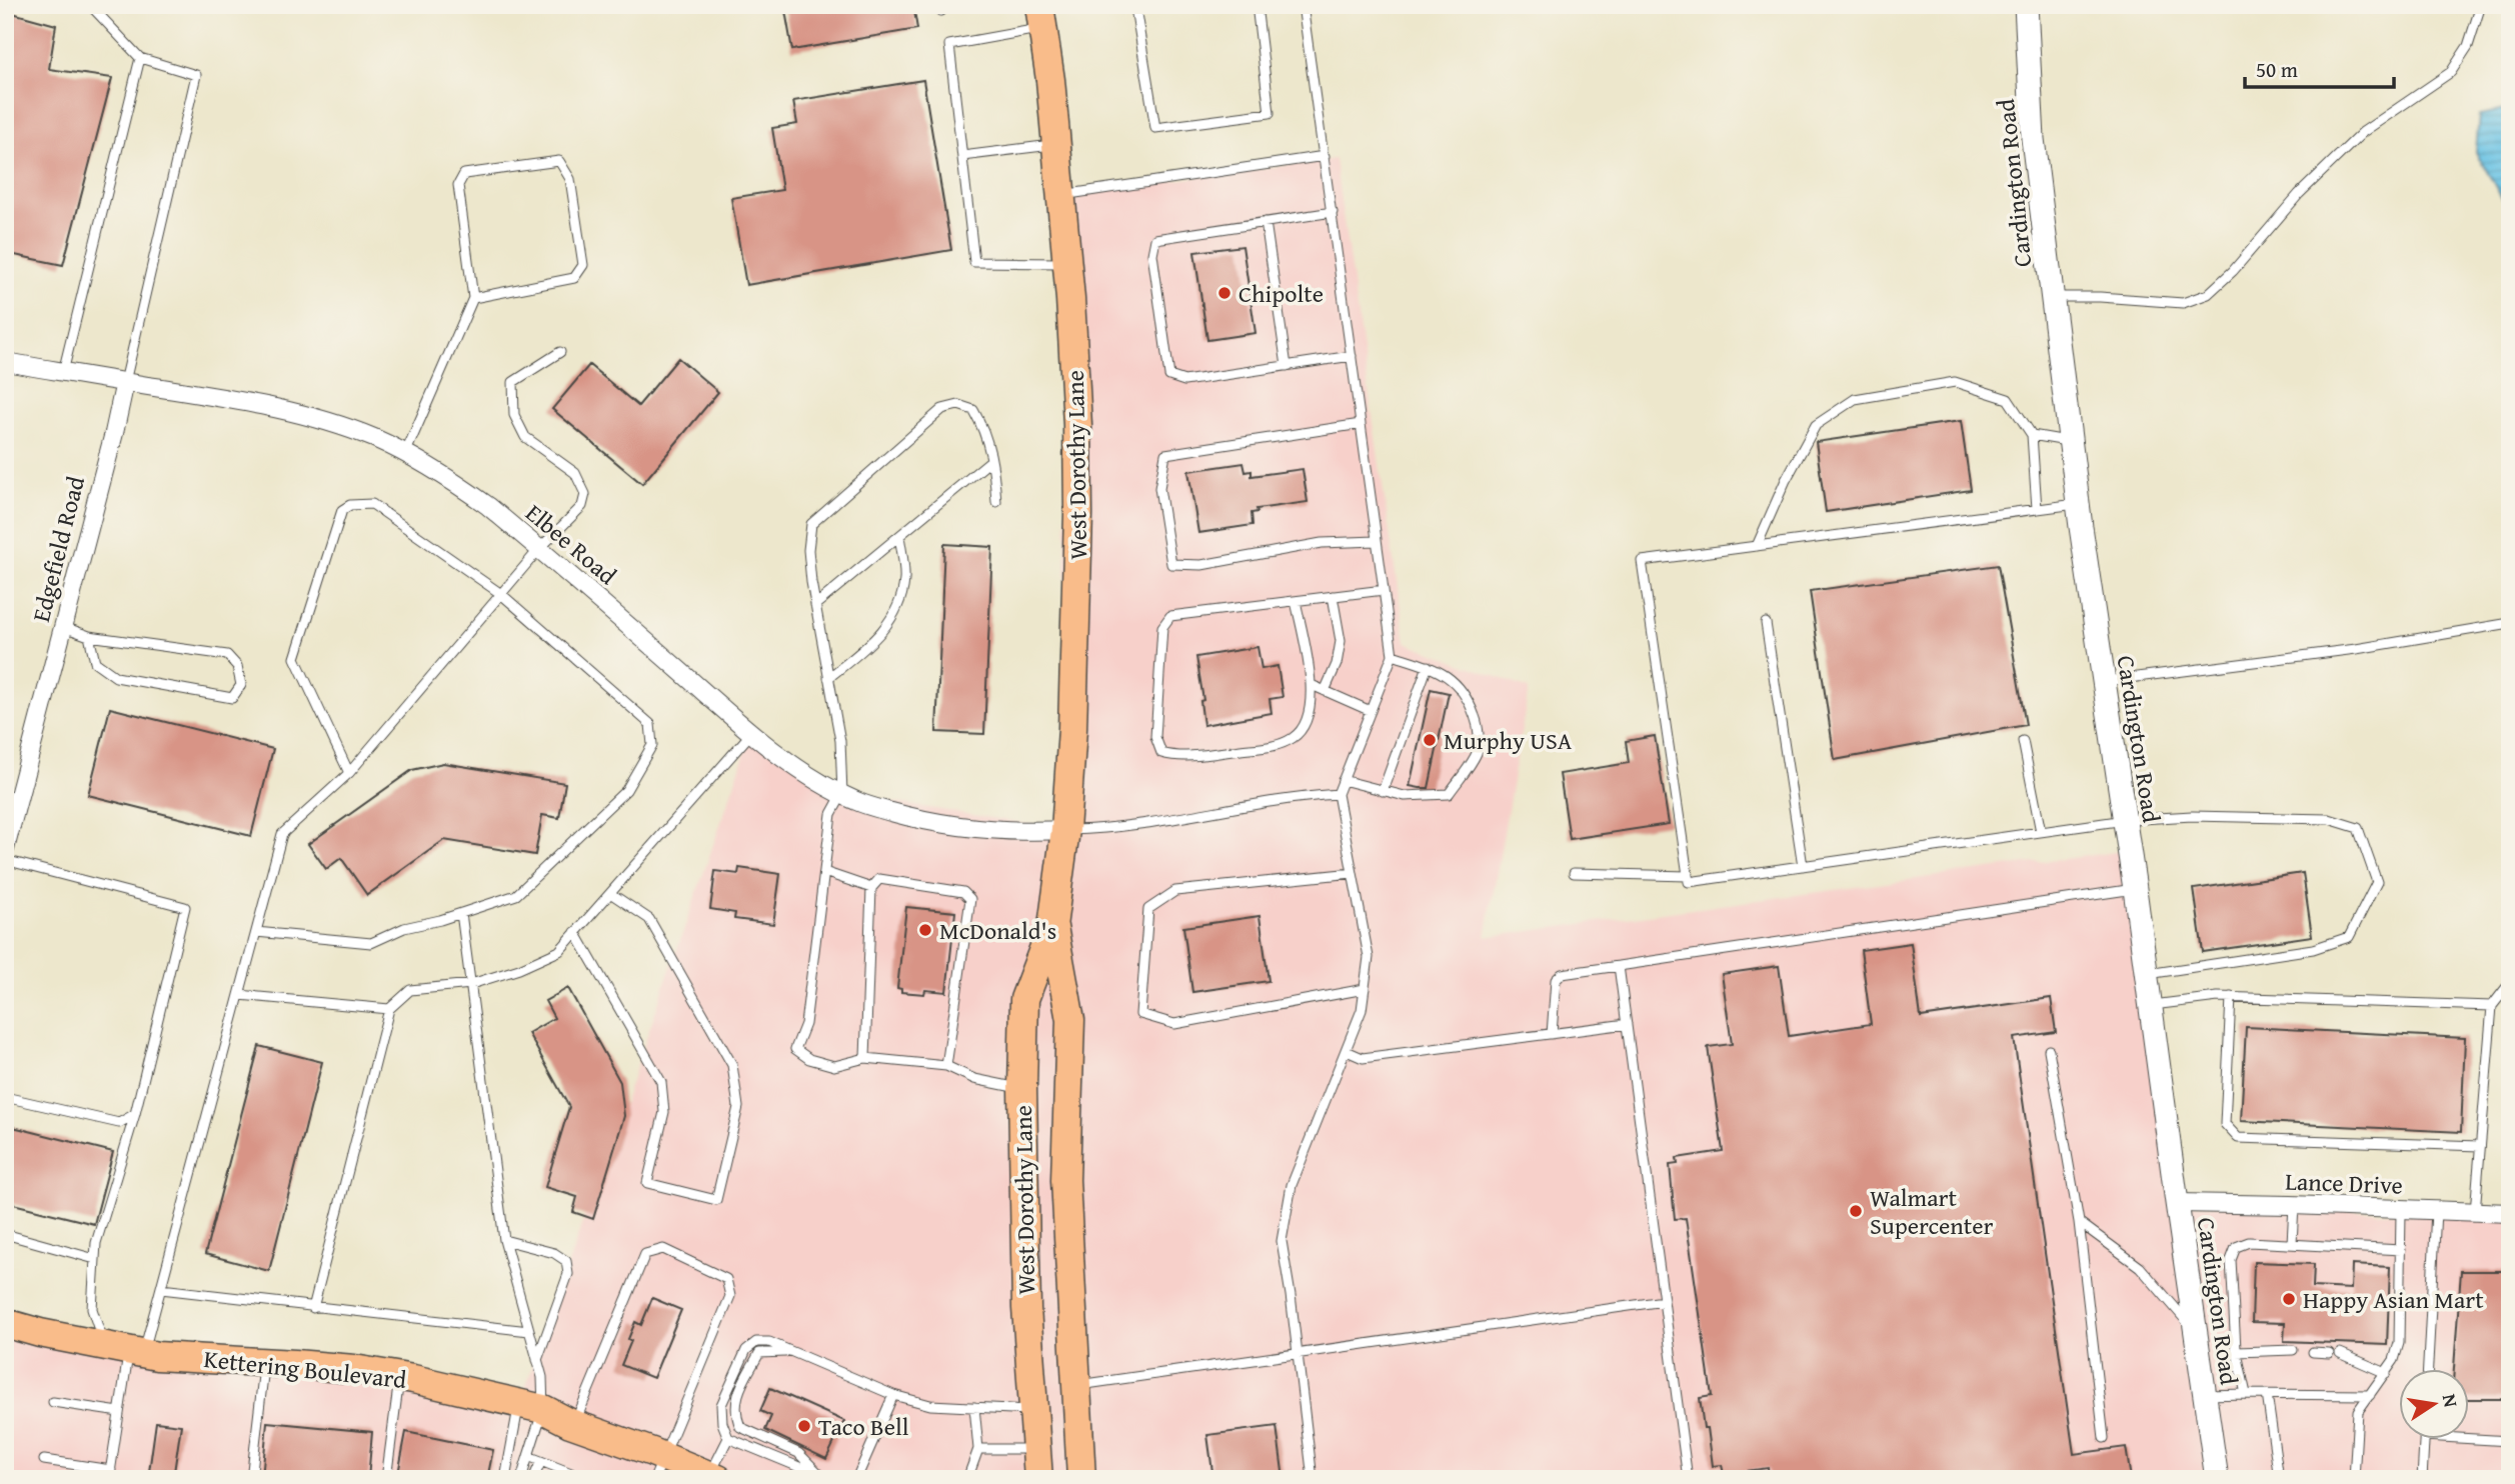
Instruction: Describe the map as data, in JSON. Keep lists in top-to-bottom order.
{
  "streets": {
    "main road": ["West Dorothy Lane", "Kettering Boulevard"],
    "street": [
      "Cardington Road",
      "Elbee Road",
      "Edgefield Road",
      "Lance Drive"
    ]
  },
  "crossings": [
    ["Cardington Road", "Lance Drive"],
    ["West Dorothy Lane", "Elbee Road"],
    ["Elbee Road", "Edgefield Road"]
  ],
  "places": [
    "Chipolte",
    "Murphy USA",
    "McDonald's",
    "Walmart Supercenter",
    "Happy Asian Mart",
    "Taco Bell"
  ],
  "scale_bar": "50 m",
  "north": "right"
}
